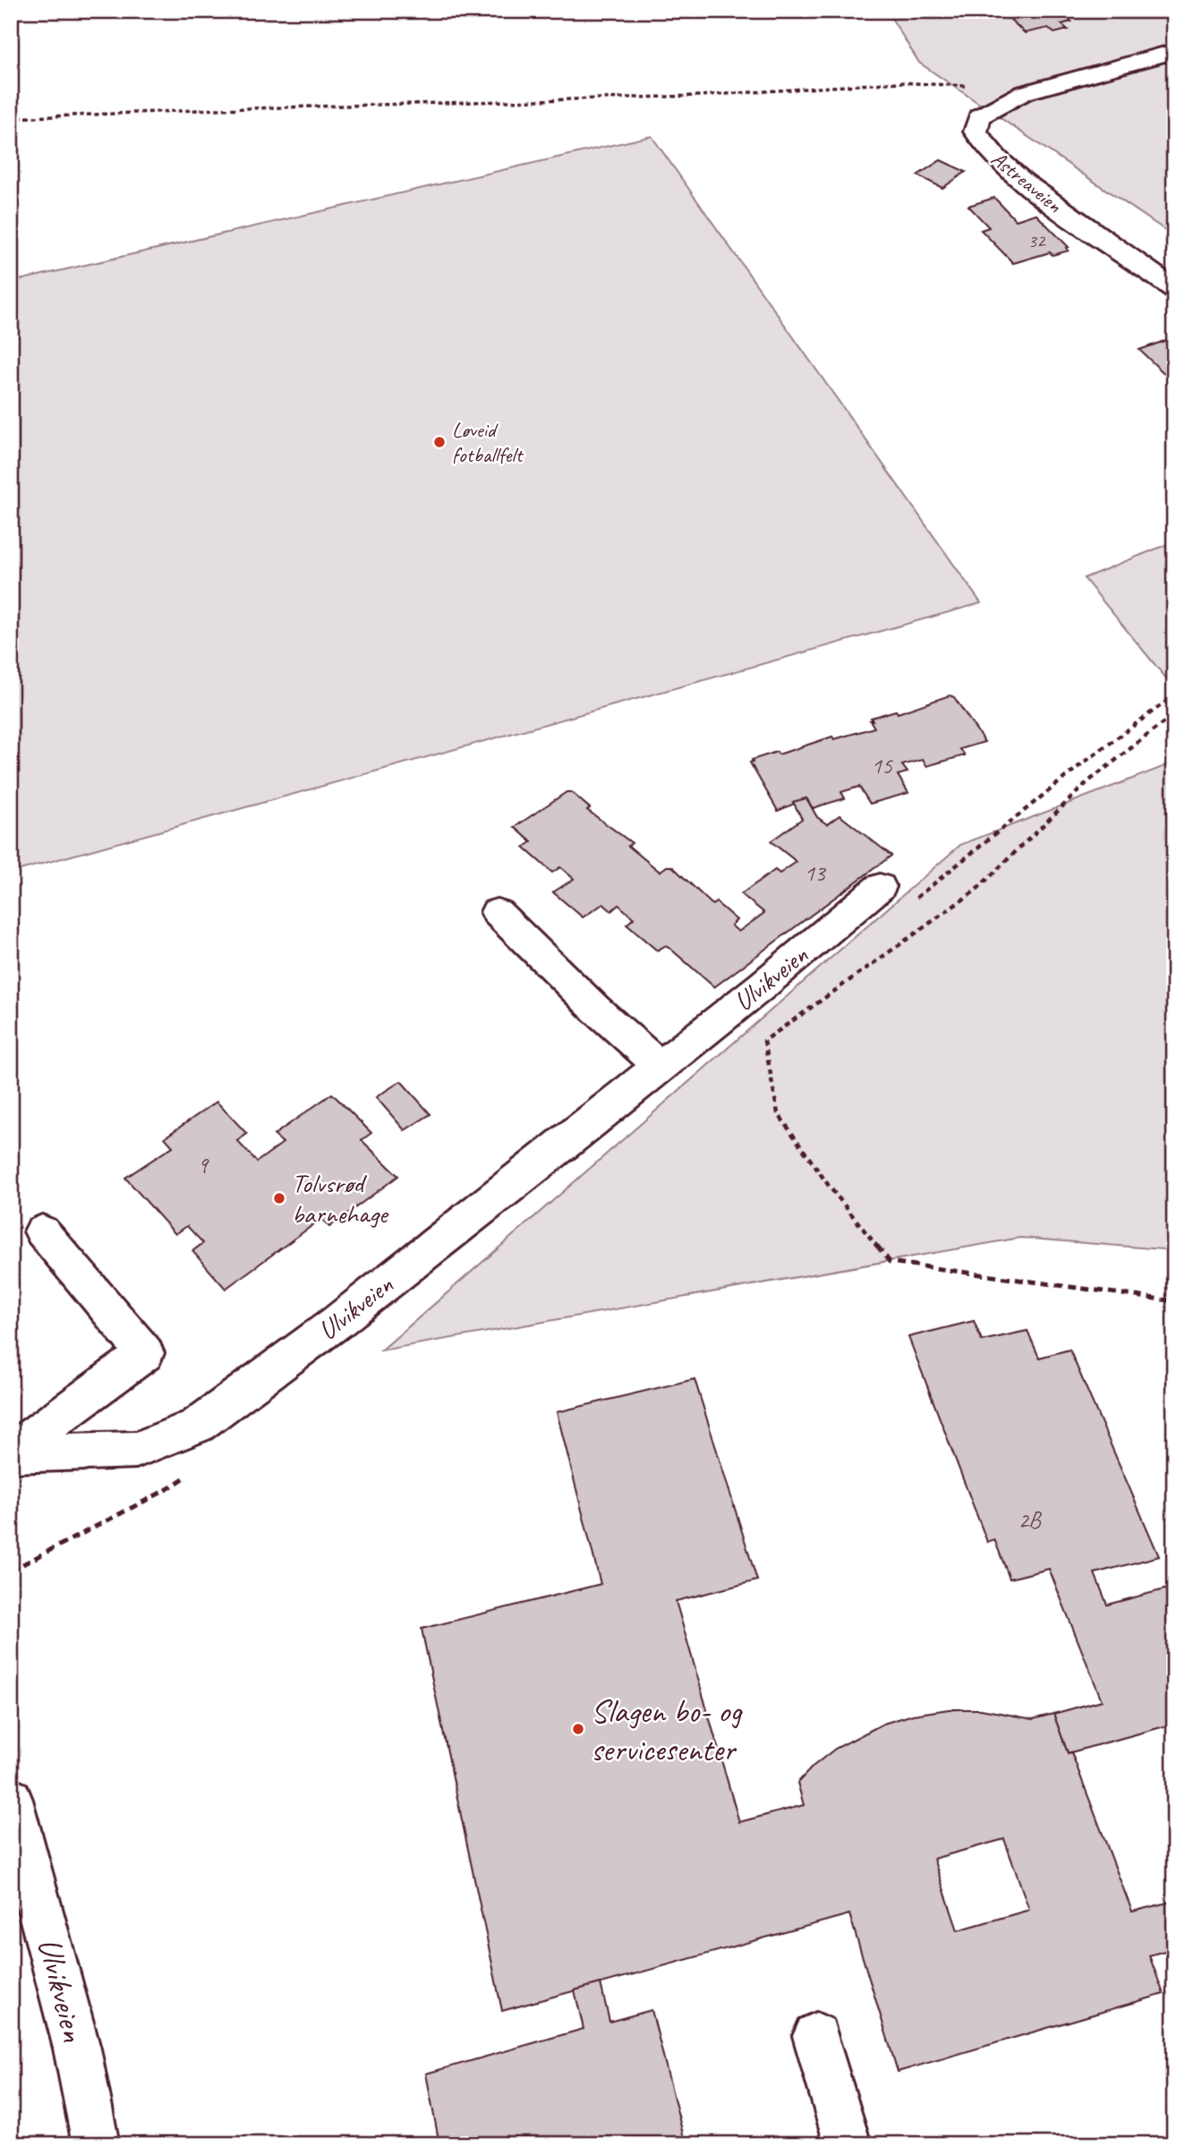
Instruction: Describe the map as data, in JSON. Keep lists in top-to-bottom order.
{
  "streets": {
    "street": ["Astreaveien", "Ulvikveien"]
  },
  "places": ["Løveid fotballfelt", "Tolvsrød barnehage", "Slagen bo- og servicesenter"],
  "house_numbers": [
    "32",
    "15",
    "13",
    "9",
    "2B"
  ]
}
